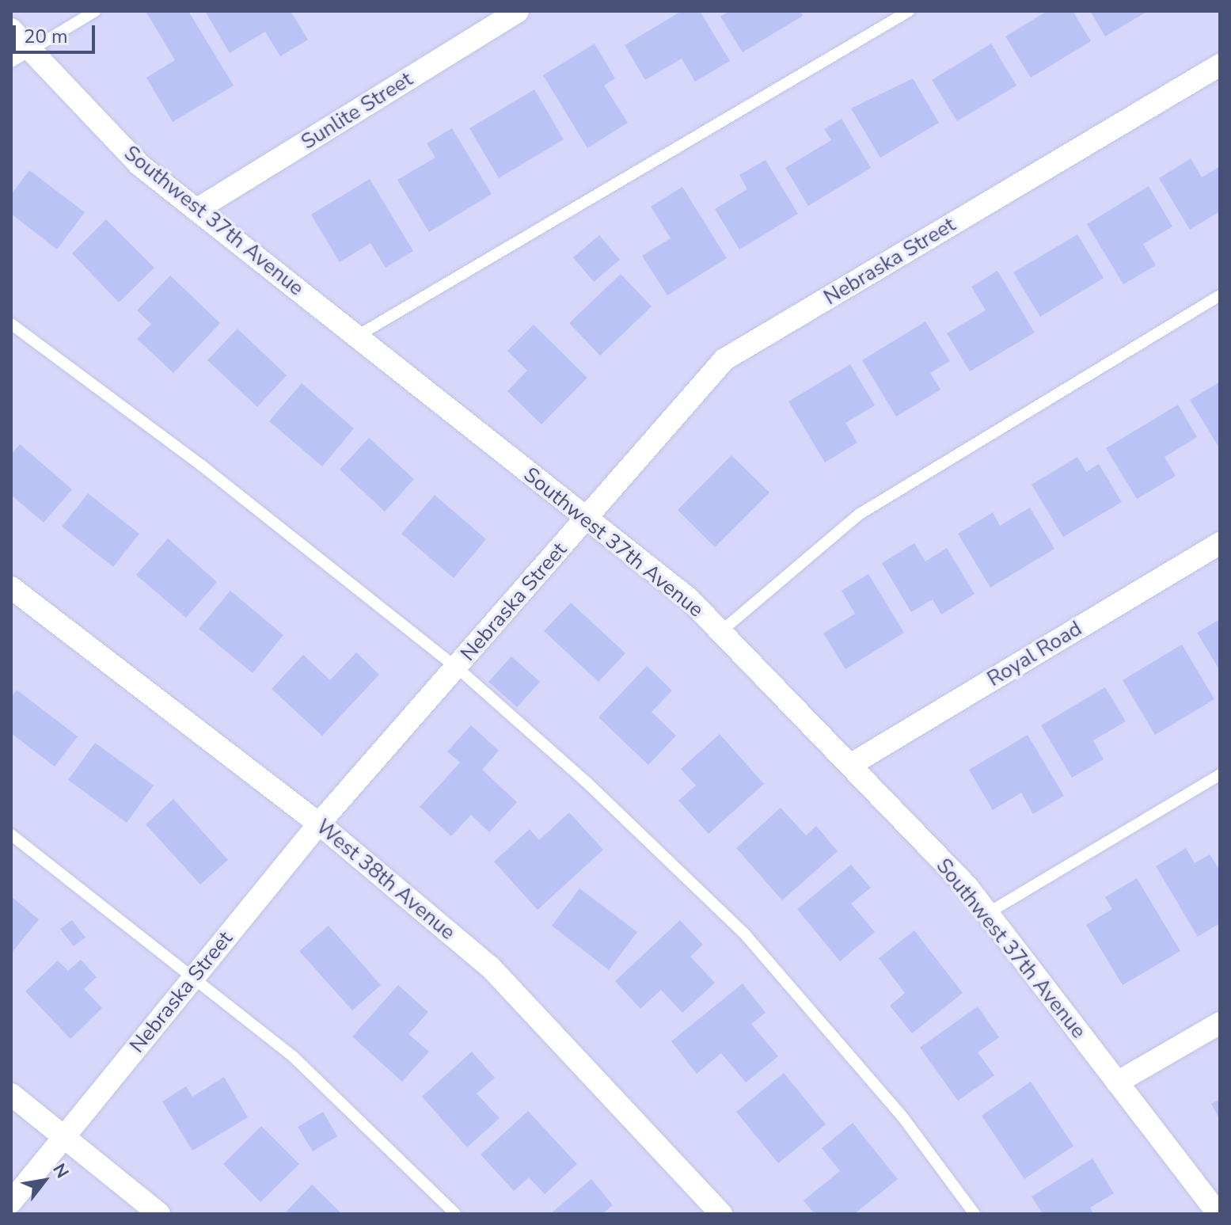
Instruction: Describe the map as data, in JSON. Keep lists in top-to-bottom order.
{
  "streets": {
    "street": [
      "Sunlite Street",
      "Southwest 37th Avenue",
      "Nebraska Street",
      "Royal Road",
      "West 38th Avenue"
    ]
  },
  "crossings": [
    ["Sunlite Street", "Southwest 37th Avenue"],
    ["Southwest 37th Avenue", "Nebraska Street"],
    ["Southwest 37th Avenue", "Royal Road"],
    ["Nebraska Street", "West 38th Avenue"]
  ],
  "scale_bar": "20 m",
  "north": "top right"
}
